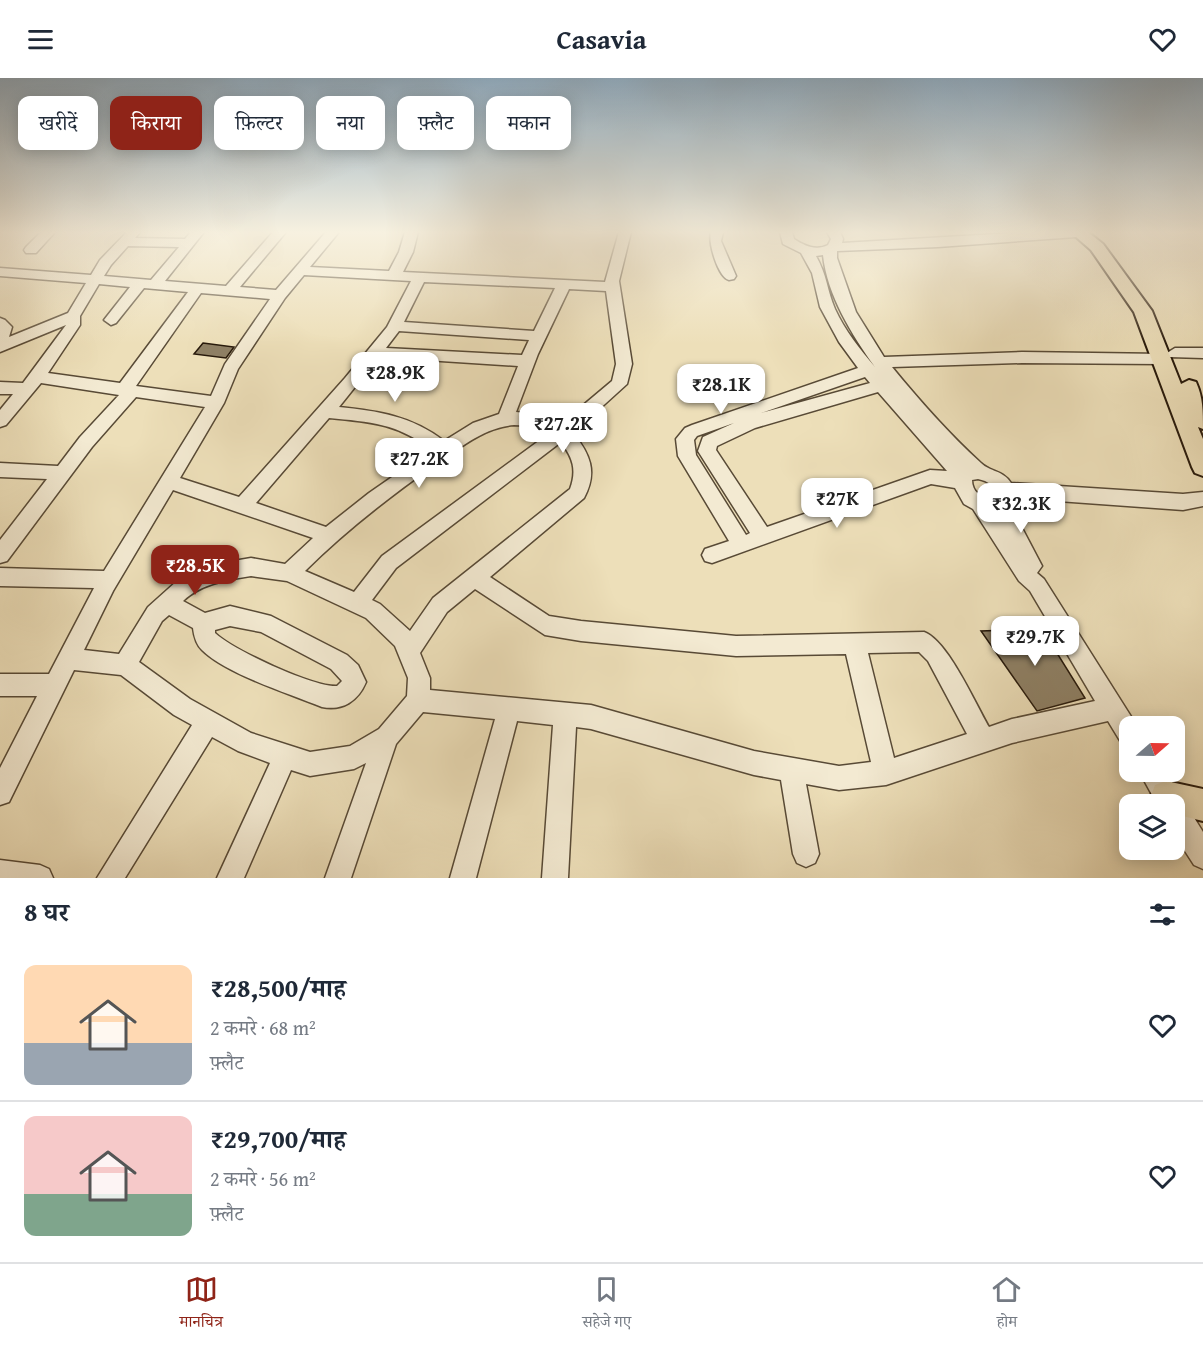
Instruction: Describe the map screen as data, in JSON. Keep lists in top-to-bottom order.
{
  "north": "right",
  "page": {
    "header": "Casavia",
    "chip": [
      "खरीदें",
      "किराया",
      "फ़िल्टर",
      "नया",
      "फ़्लैट",
      "मकान"
    ],
    "price": [
      "₹28.9K",
      "₹28.1K",
      "₹27.2K",
      "₹27.2K",
      "₹27K",
      "₹32.3K",
      "₹28.5K",
      "₹29.7K"
    ],
    "heading": "8 घर",
    "list": [
      {
        "name": "₹28,500/माह",
        "note": "2 कमरे · 68 m² · फ़्लैट"
      },
      {
        "name": "₹29,700/माह",
        "note": "2 कमरे · 56 m² · फ़्लैट"
      }
    ],
    "tabs": ["मानचित्र", "सहेजे गए", "होम"]
  }
}
